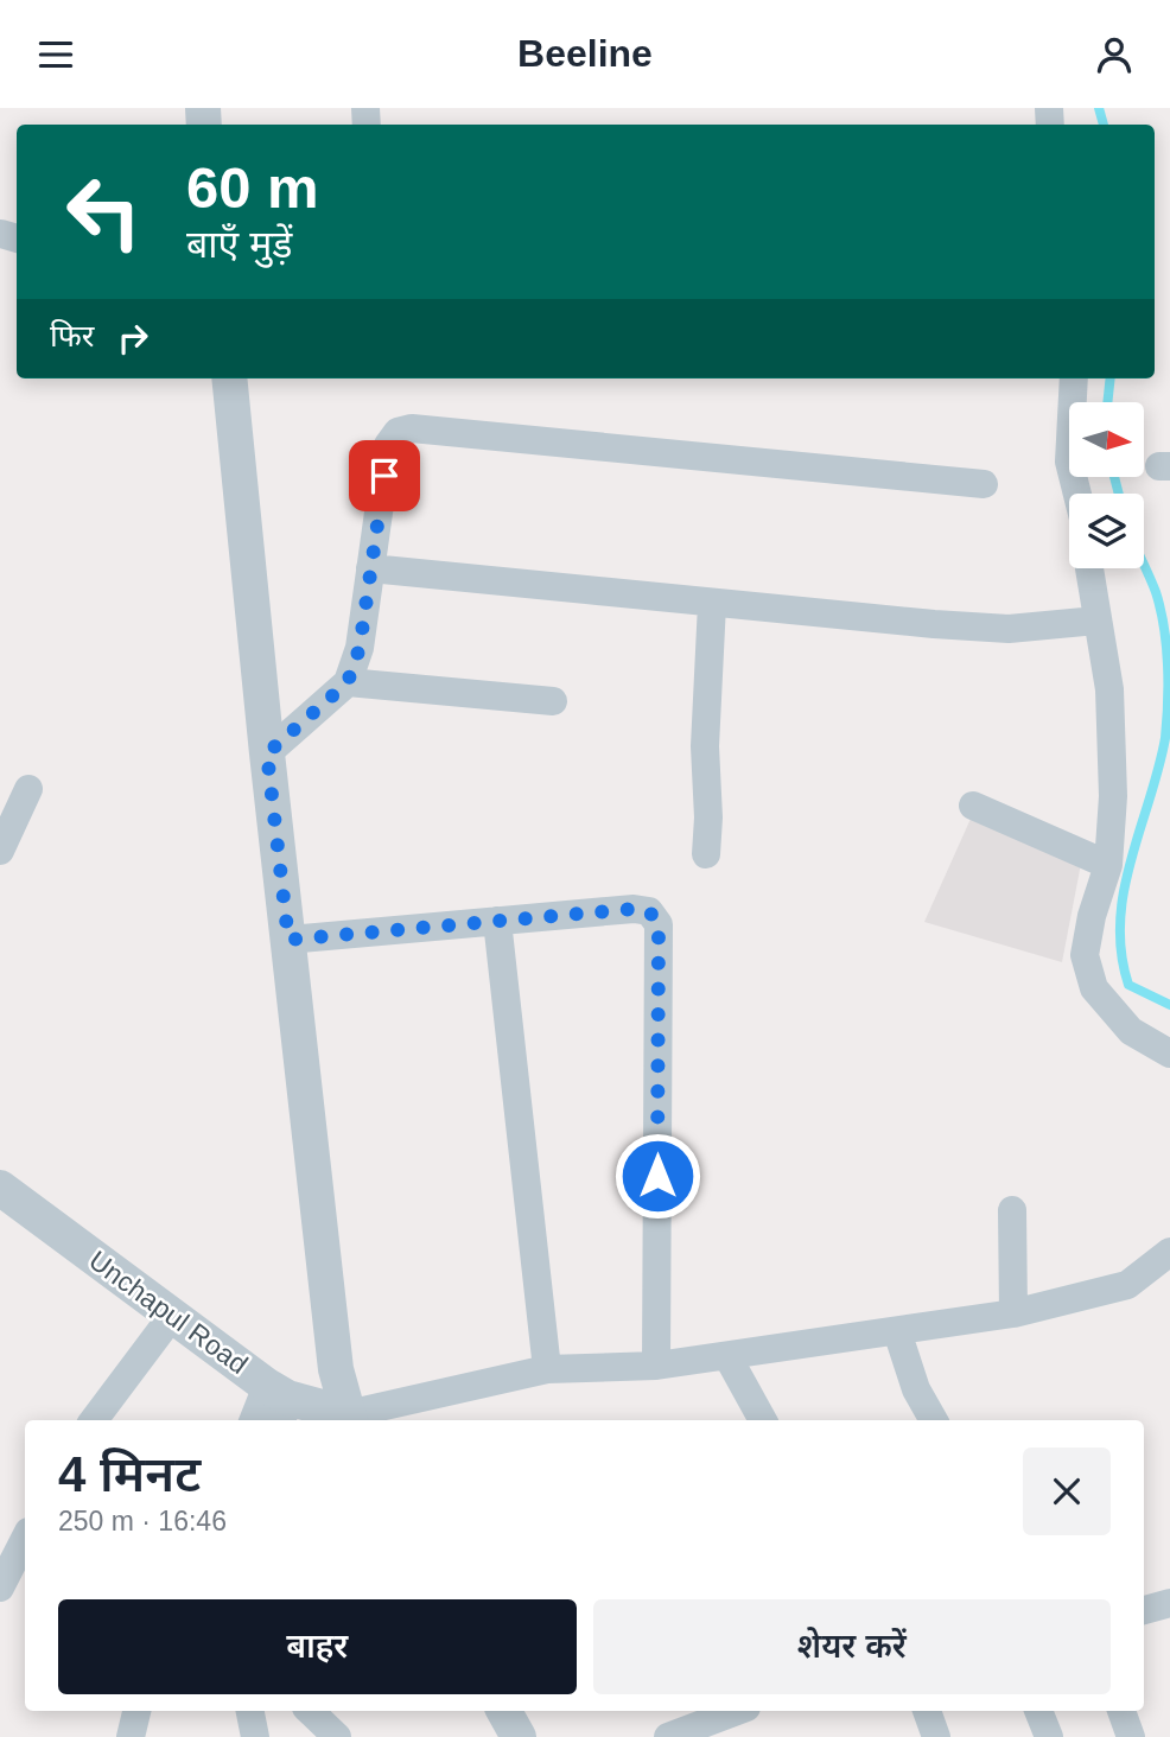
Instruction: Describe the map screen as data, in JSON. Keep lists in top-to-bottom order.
{
  "streets": {
    "street": ["Unchapul Road"]
  },
  "north": "right",
  "page": {
    "header": "Beeline",
    "turn": ["60 m", "बाएँ मुड़ें"],
    "then": "फिर",
    "heading": ["4 मिनट", "250 m · 16:46"],
    "buttons": ["बाहर", "शेयर करें"]
  }
}
